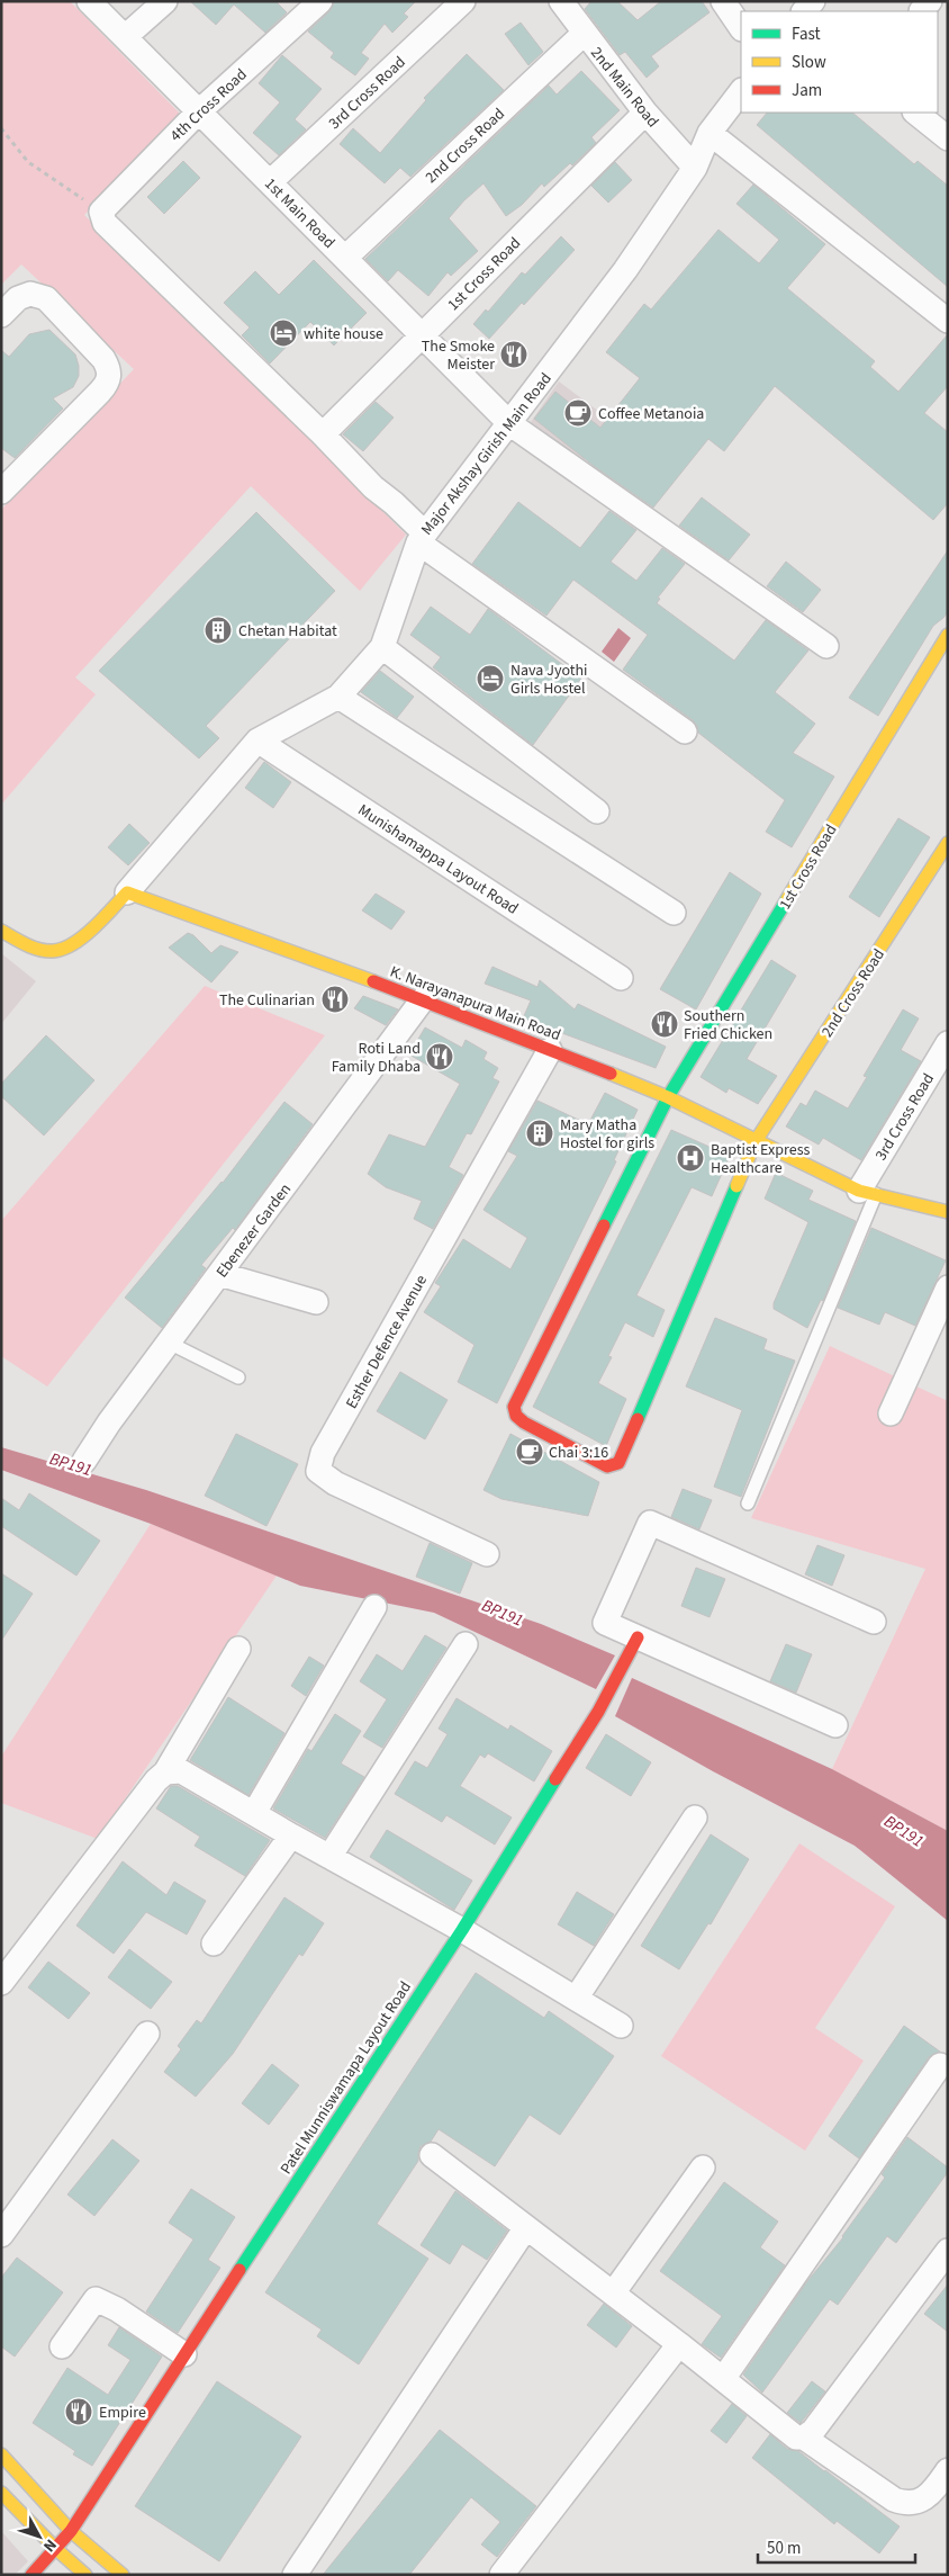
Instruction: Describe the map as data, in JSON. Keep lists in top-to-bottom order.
{
  "streets": {
    "street": [
      "2nd Main Road",
      "3rd Cross Road",
      "4th Cross Road",
      "2nd Cross Road",
      "1st Main Road",
      "1st Cross Road",
      "Major Akshay Girish Main Road",
      "Munishamappa Layout Road",
      "K. Narayanapura Main Road",
      "Ebenezer Garden",
      "Esther Defence Avenue",
      "Patel Munniswamapa Layout Road"
    ]
  },
  "crossings": [
    ["2nd Main Road", "2nd Cross Road"],
    ["2nd Main Road", "1st Cross Road"],
    ["2nd Main Road", "Major Akshay Girish Main Road"],
    ["3rd Cross Road", "1st Main Road"],
    ["3rd Cross Road", "K. Narayanapura Main Road"],
    ["4th Cross Road", "1st Main Road"],
    ["2nd Cross Road", "1st Main Road"],
    ["2nd Cross Road", "1st Cross Road"],
    ["2nd Cross Road", "K. Narayanapura Main Road"],
    ["1st Main Road", "1st Cross Road"],
    ["1st Main Road", "Major Akshay Girish Main Road"],
    ["1st Cross Road", "K. Narayanapura Main Road"],
    ["Major Akshay Girish Main Road", "Munishamappa Layout Road"],
    ["Major Akshay Girish Main Road", "K. Narayanapura Main Road"],
    ["K. Narayanapura Main Road", "Ebenezer Garden"],
    ["K. Narayanapura Main Road", "Esther Defence Avenue"]
  ],
  "water": ["BP191"],
  "places": {
    "hotel": ["white house", "Nava Jyothi Girls Hostel"],
    "restaurant": [
      "The Smoke Meister",
      "The Culinarian",
      "Southern Fried Chicken",
      "Roti Land Family Dhaba",
      "Empire"
    ],
    "cafe": ["Coffee Metanoia", "Chai 3:16"],
    "building": ["Chetan Habitat", "Mary Matha Hostel for girls"],
    "hospital": ["Baptist Express Healthcare"]
  },
  "legend": ["Fast", "Slow", "Jam"],
  "scale_bar": "50 m",
  "north": "bottom right"
}
